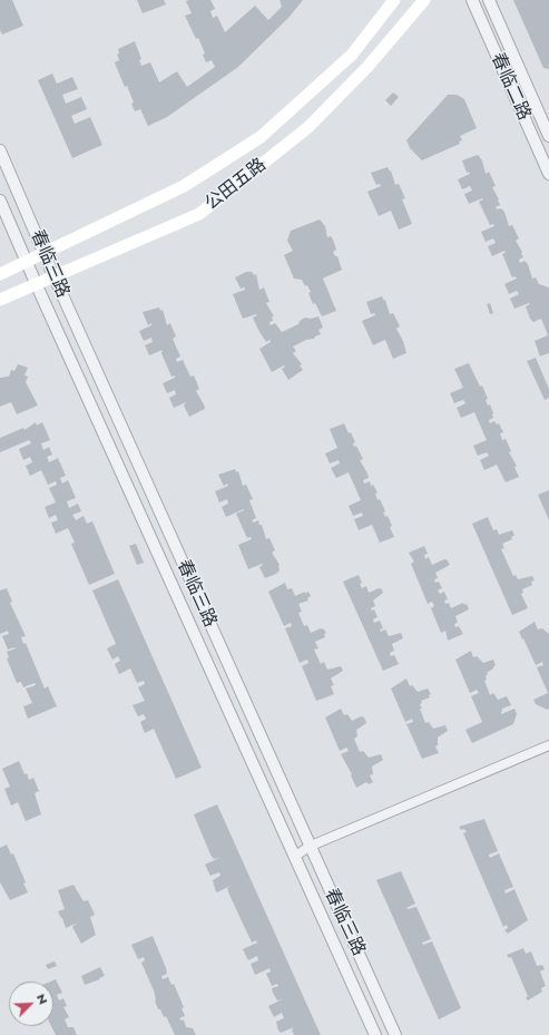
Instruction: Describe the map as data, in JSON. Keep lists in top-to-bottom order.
{
  "streets": {
    "main road": ["公田五路"],
    "street": ["春临二路", "春临三路"]
  },
  "crossings": [
    ["公田五路", "春临三路"]
  ],
  "north": "top right"
}
